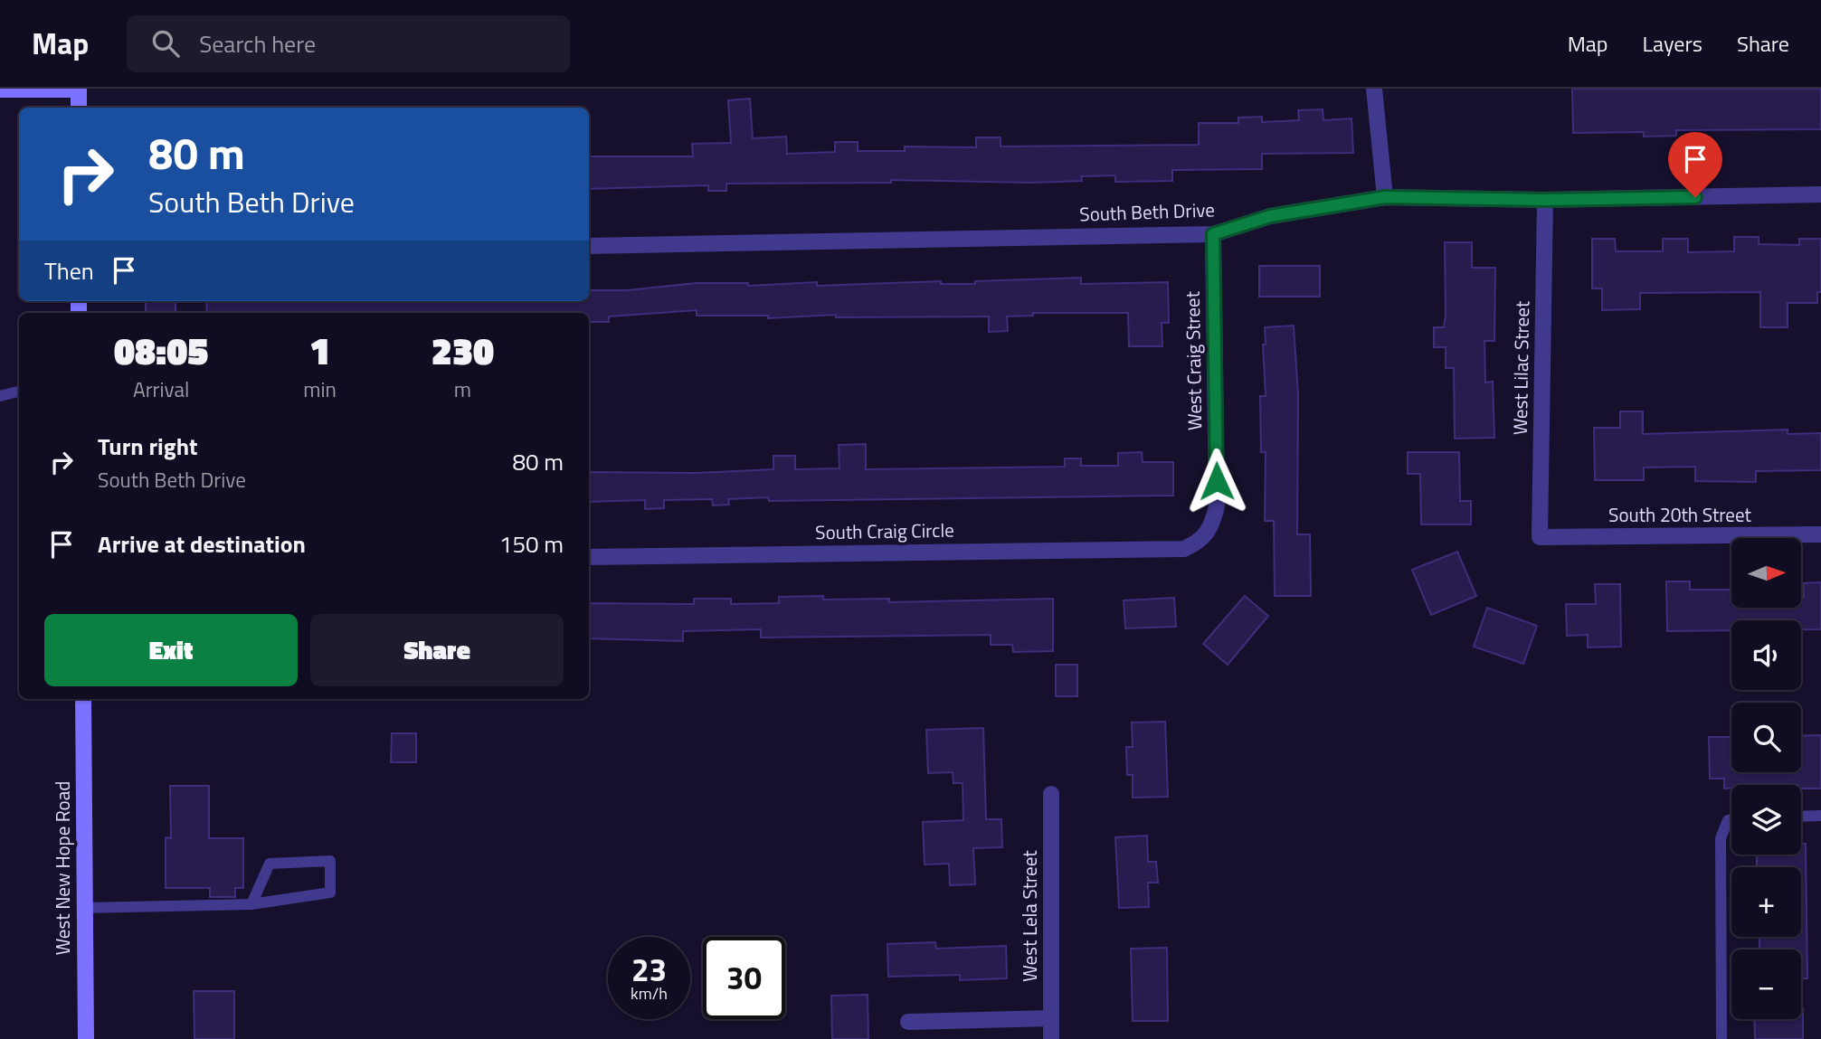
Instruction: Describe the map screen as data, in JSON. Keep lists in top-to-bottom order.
{
  "streets": {
    "main road": ["West New Hope Road"],
    "street": [
      "South Beth Drive",
      "West Craig Street",
      "West Lilac Street",
      "South 20th Street",
      "South Craig Circle",
      "West Lela Street"
    ]
  },
  "crossings": [
    ["South Beth Drive", "West Craig Street"],
    ["South Beth Drive", "West Lilac Street"],
    ["West Craig Street", "South Craig Circle"],
    ["West Lilac Street", "South 20th Street"]
  ],
  "north": "right",
  "page": {
    "header": "Map",
    "search": "Search here",
    "nav": ["Map", "Layers", "Share"],
    "turn": ["80 m", "South Beth Drive"],
    "then": "Then",
    "eta": [
      "08:05",
      "Arrival",
      "1",
      "min",
      "230",
      "m"
    ],
    "list": [
      {
        "name": "Turn right",
        "note": "South Beth Drive",
        "value": "80 m"
      },
      {
        "name": "Arrive at destination",
        "value": "150 m"
      }
    ],
    "map_buttons": ["+", "−"],
    "buttons": ["Exit", "Share"],
    "speed": "23 km/h",
    "limit": "30"
  }
}
